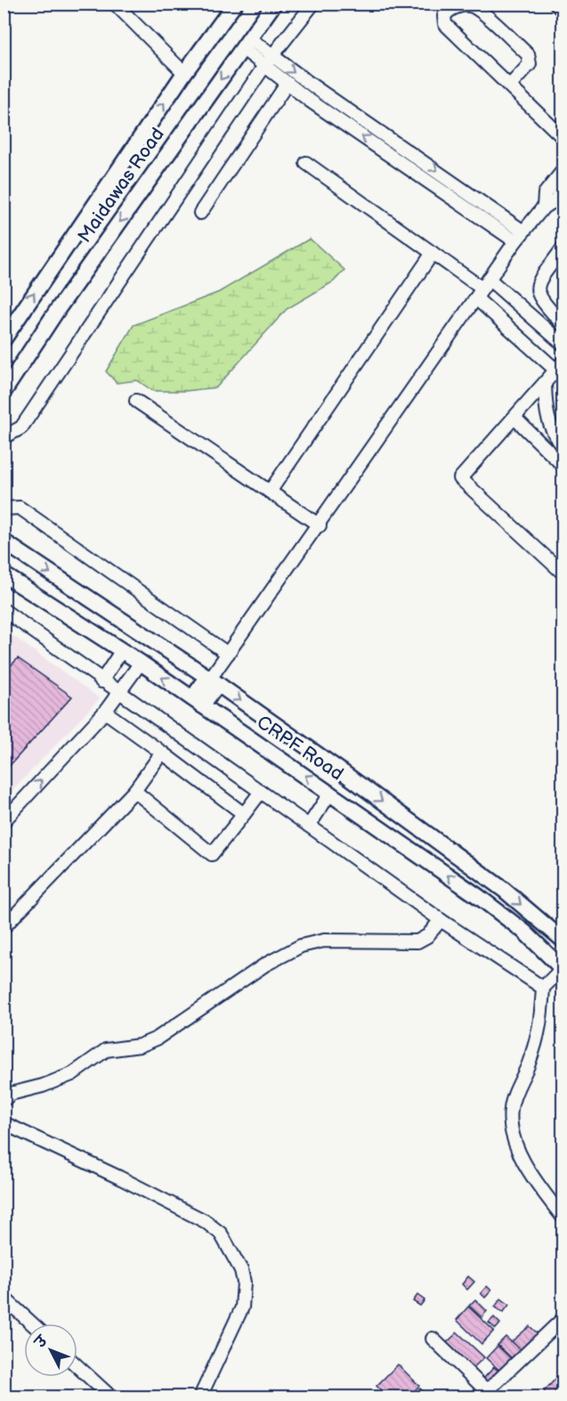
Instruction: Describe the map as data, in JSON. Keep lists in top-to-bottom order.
{
  "streets": {
    "street": ["Maidawas Road", "CRPF Road"]
  },
  "north": "top left"
}
